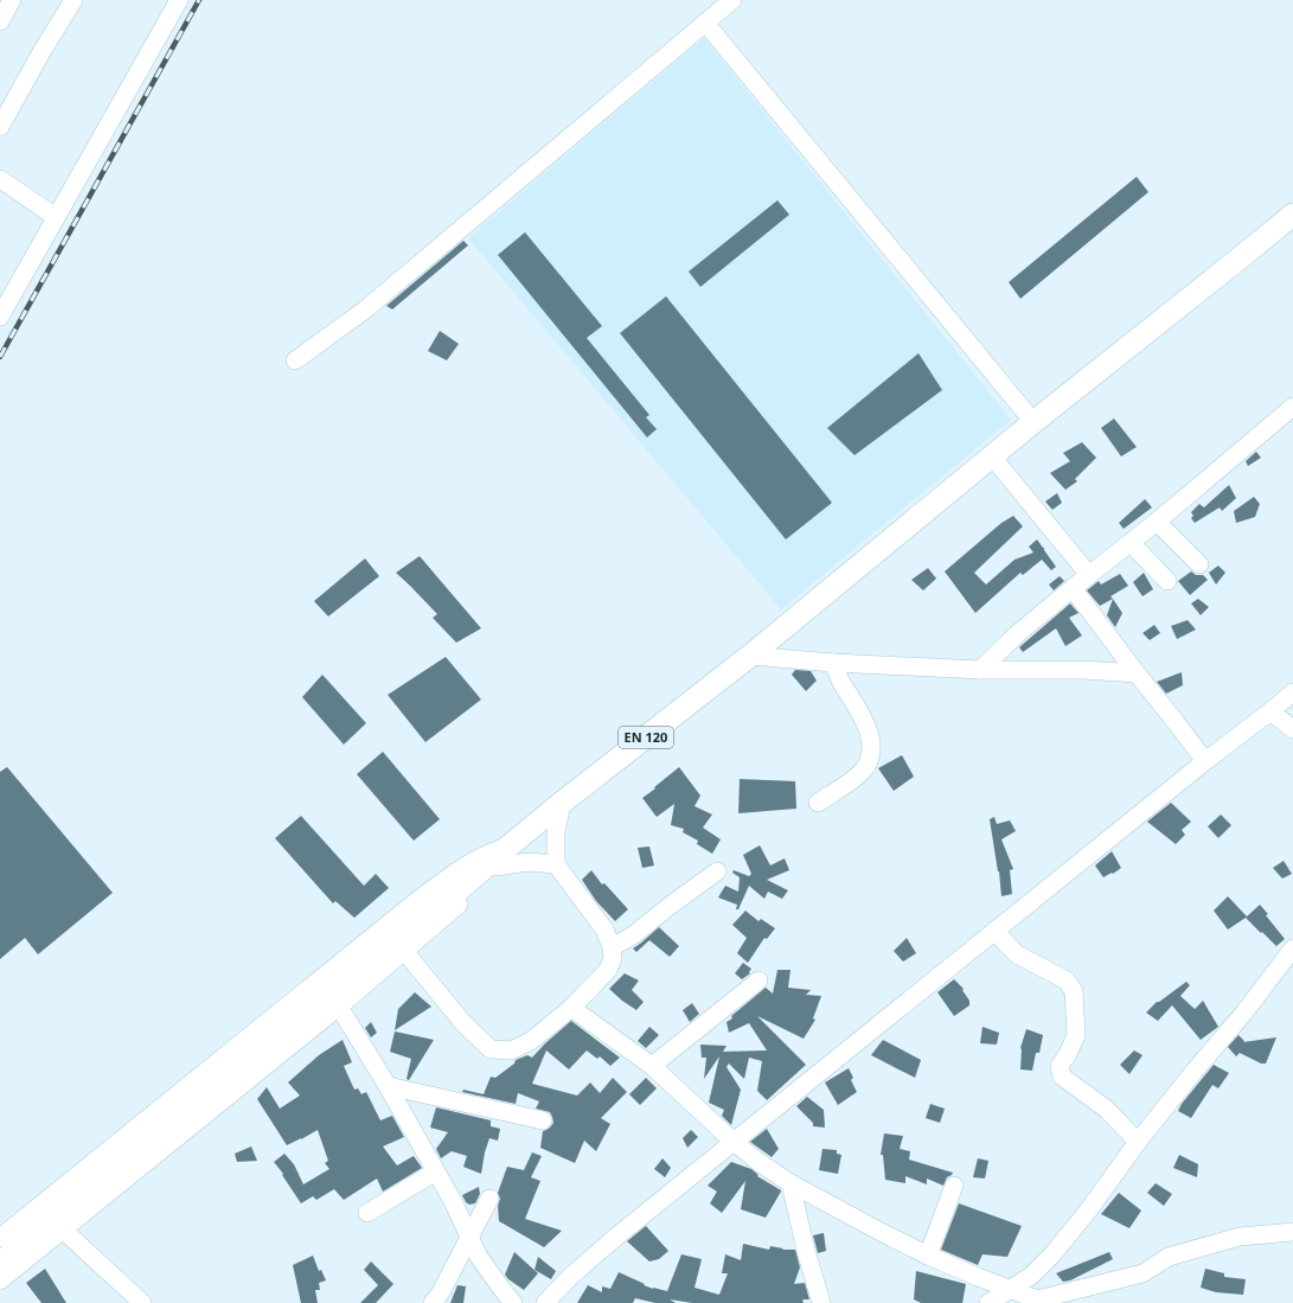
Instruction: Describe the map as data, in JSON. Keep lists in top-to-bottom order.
{
  "streets": {
    "main road": ["EN 120"]
  }
}
